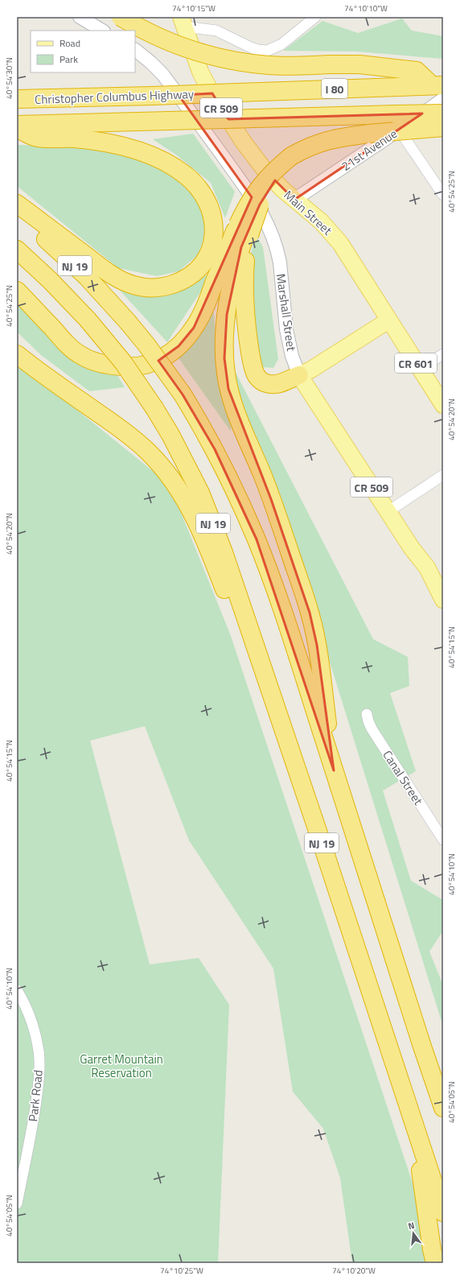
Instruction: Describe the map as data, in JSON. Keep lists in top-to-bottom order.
{
  "streets": {
    "highway": ["I 80", "Christopher Columbus Highway", "NJ 19"],
    "main road": [
      "CR 509",
      "Main Street",
      "Marshall Street",
      "CR 601"
    ],
    "street": ["21st Avenue", "Canal Street", "Park Road"]
  },
  "crossings": [
    ["Christopher Columbus Highway", "21st Avenue"],
    ["21st Avenue", "Main Street"]
  ],
  "parks": ["Garret Mountain Reservation"],
  "legend": ["Road", "Park"],
  "north": "top",
  "coordinates": [
    "74°10'15\"W",
    "74°10'10\"W",
    "40°54'30\"N",
    "40°54'25\"N",
    "40°54'20\"N",
    "40°54'15\"N",
    "40°54'10\"N",
    "40°54'05\"N",
    "74°10'25\"W",
    "74°10'20\"W"
  ]
}
